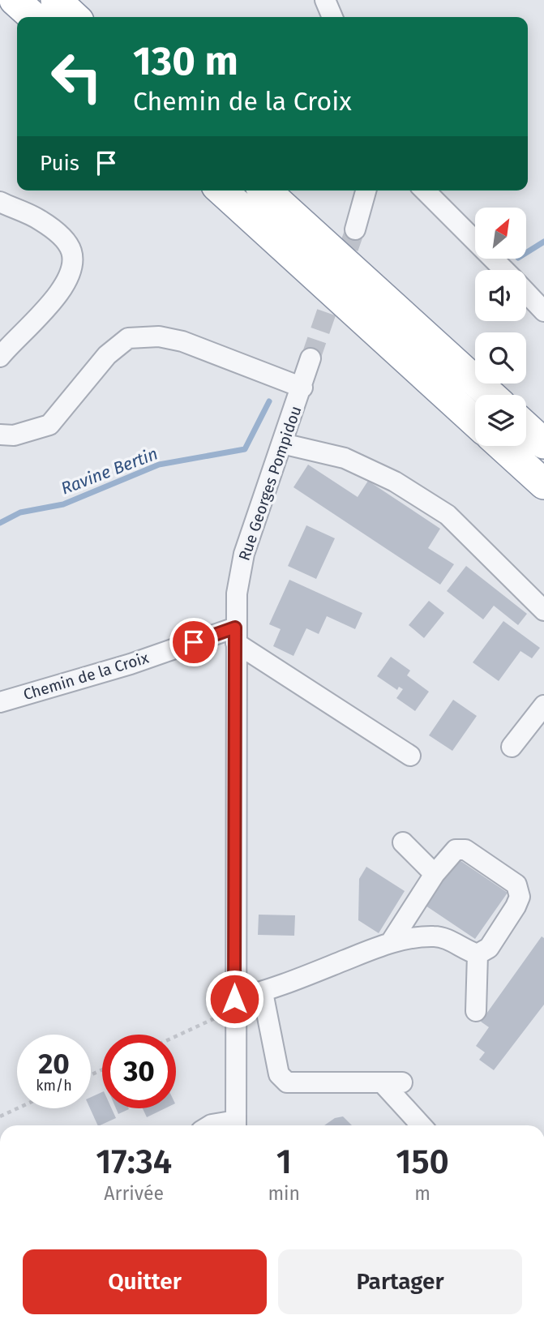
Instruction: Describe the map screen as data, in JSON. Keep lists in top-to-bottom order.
{
  "streets": {
    "street": ["Rue Georges Pompidou", "Chemin de la Croix"]
  },
  "crossings": [
    ["Rue Georges Pompidou", "Chemin de la Croix"]
  ],
  "water": ["Ravine Bertin"],
  "north": "top right",
  "page": {
    "turn": ["130 m", "Chemin de la Croix"],
    "then": "Puis",
    "speed": "20 km/h",
    "limit": "30",
    "eta": [
      "17:34",
      "Arrivée",
      "1",
      "min",
      "150",
      "m"
    ],
    "buttons": ["Quitter", "Partager"]
  }
}
